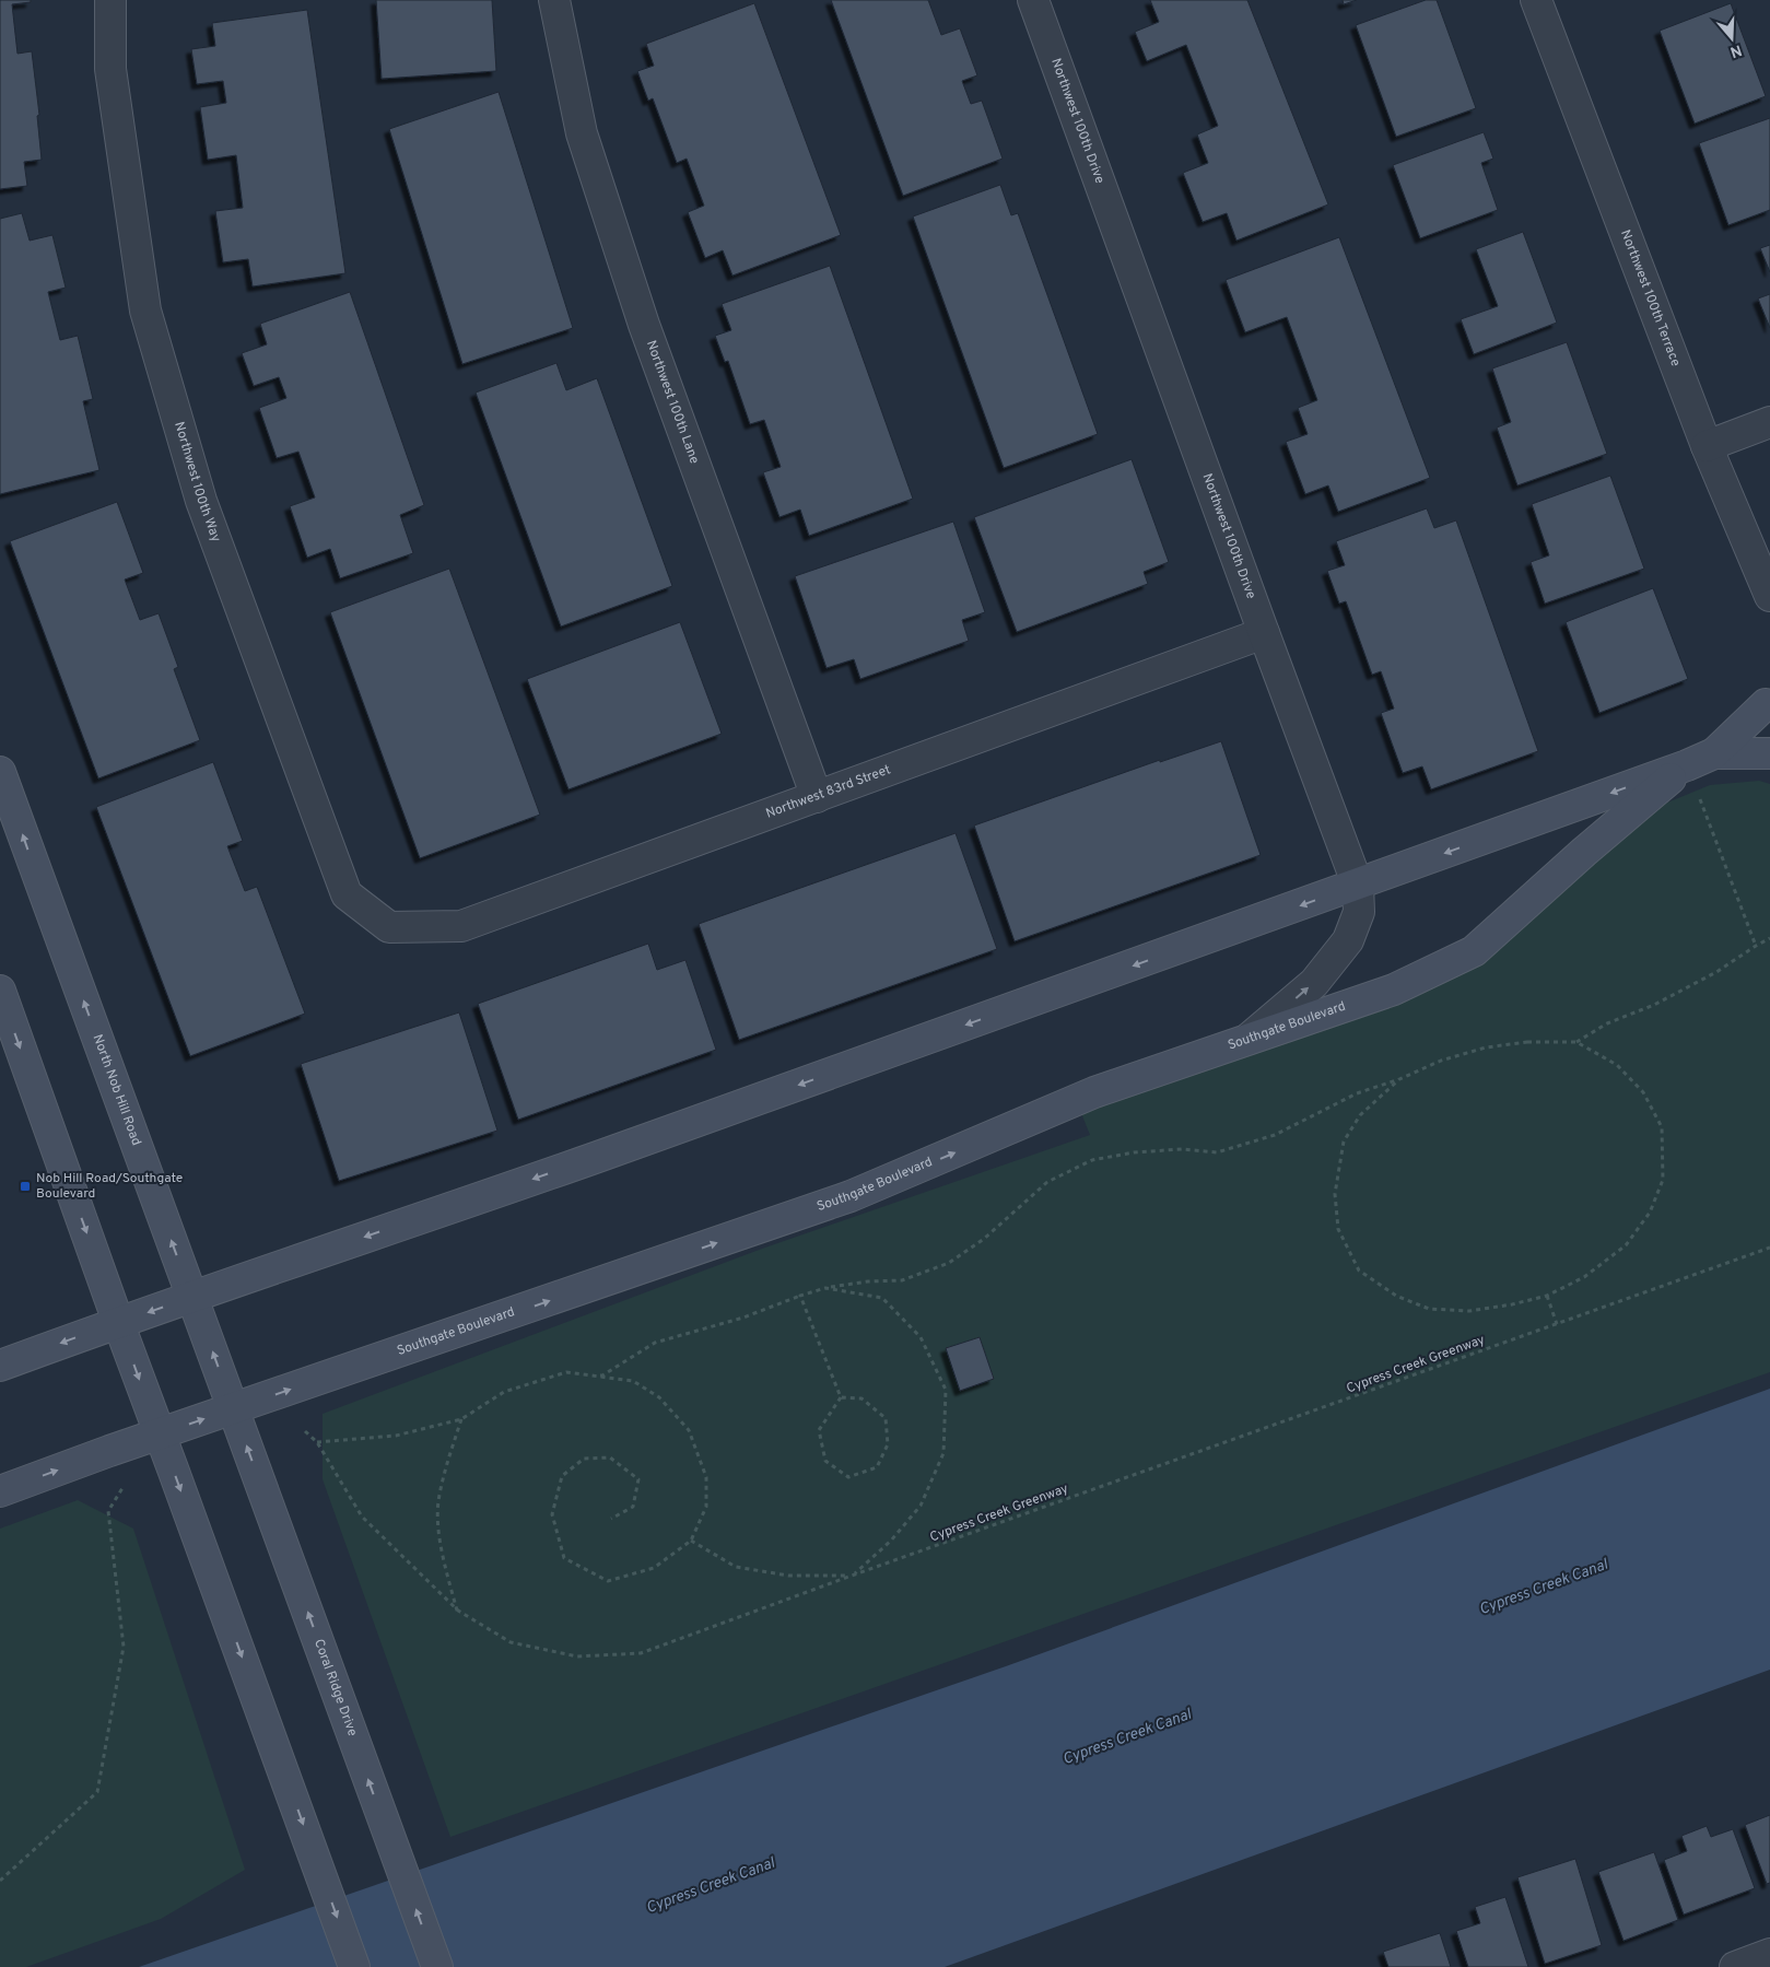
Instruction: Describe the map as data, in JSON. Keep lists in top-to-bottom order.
{
  "streets": {
    "street": [
      "Northwest 100th Drive",
      "Northwest 100th Terrace",
      "Northwest 100th Lane",
      "Northwest 100th Way",
      "Northwest 83rd Street",
      "Southgate Boulevard",
      "North Nob Hill Road",
      "Coral Ridge Drive"
    ],
    "path": ["Cypress Creek Greenway"]
  },
  "crossings": [
    ["Northwest 100th Drive", "Northwest 83rd Street"],
    ["Northwest 100th Drive", "Southgate Boulevard"],
    ["Northwest 100th Lane", "Northwest 83rd Street"],
    ["Northwest 100th Way", "Northwest 83rd Street"],
    ["Southgate Boulevard", "North Nob Hill Road"],
    ["Southgate Boulevard", "Coral Ridge Drive"],
    ["North Nob Hill Road", "Coral Ridge Drive"]
  ],
  "water": ["Cypress Creek Canal"],
  "places": {
    "transit": ["Nob Hill Road/Southgate Boulevard"]
  },
  "north": "bottom"
}
